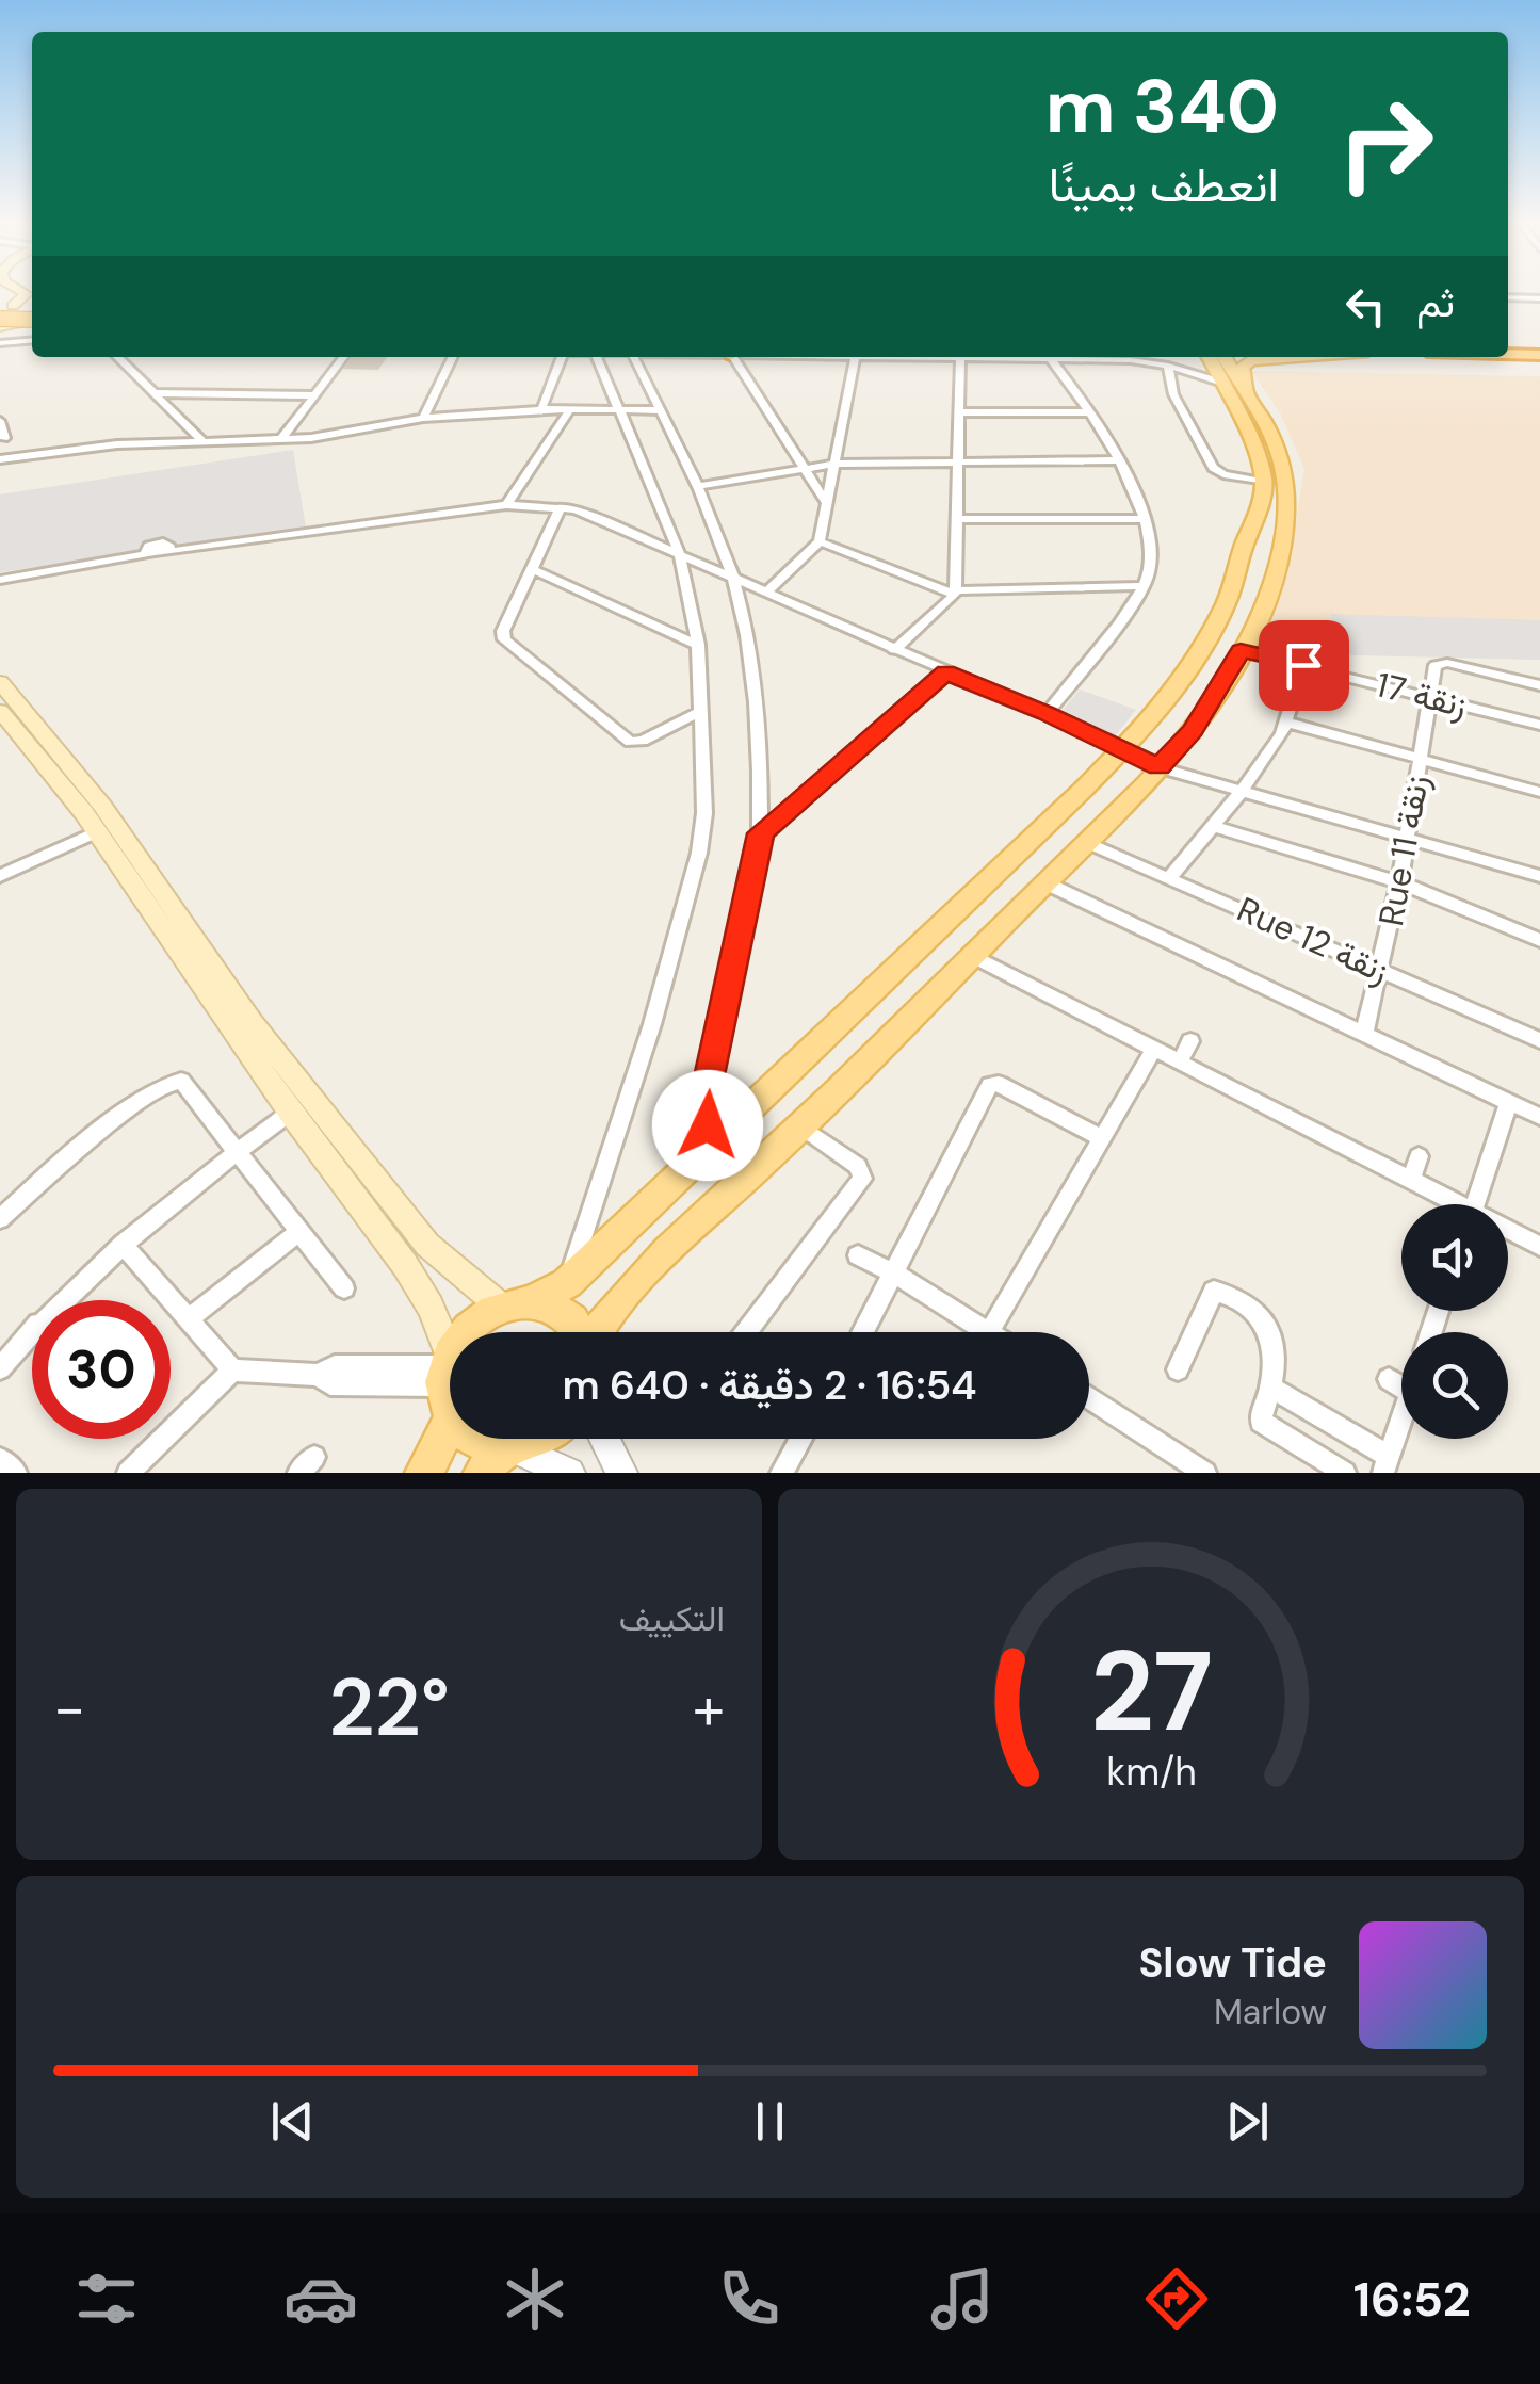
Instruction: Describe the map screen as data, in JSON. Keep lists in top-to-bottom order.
{
  "streets": {
    "street": ["زنقة 17", "Rue 11 زنقة", "Rue 12 زنقة"]
  },
  "crossings": [
    ["زنقة 17", "Rue 11 زنقة"],
    ["Rue 11 زنقة", "Rue 12 زنقة"]
  ],
  "page": {
    "turn": ["340 m", "انعطف يمينًا"],
    "then": "ثم",
    "limit": "30",
    "trip": "16:54 · 2 دقيقة · 640 m",
    "tile": "التكييف",
    "heat": ["−", "22°", "+"],
    "song": ["Slow Tide", "Marlow"],
    "tabs": "16:52",
    "gauge": ["27", "km/h"]
  }
}
